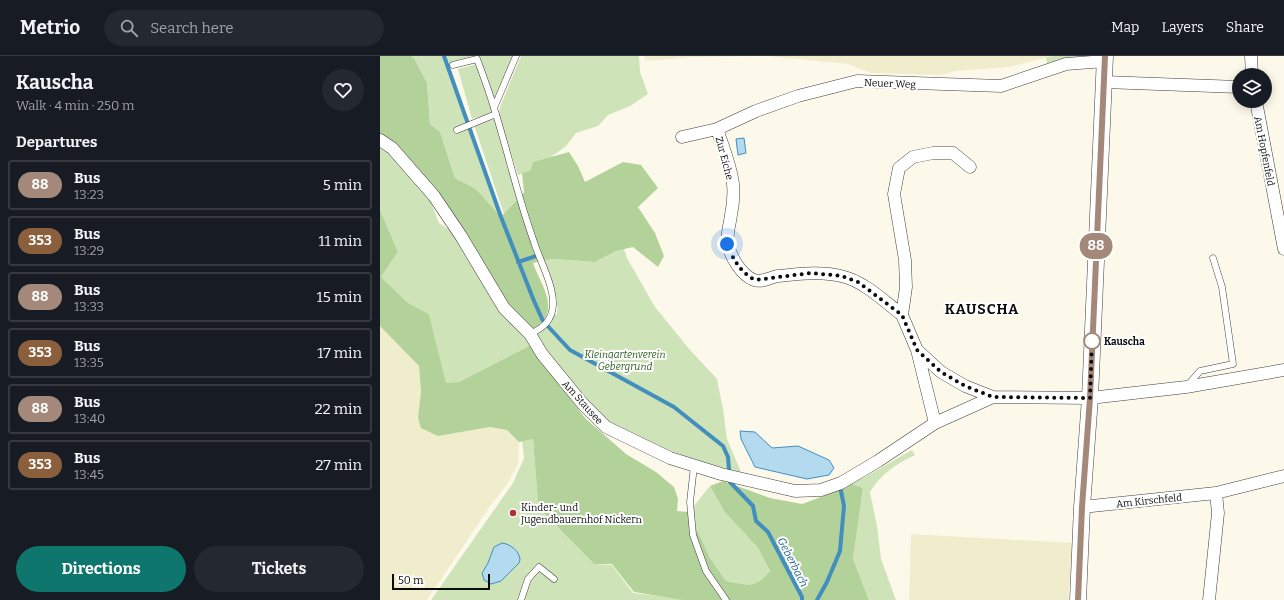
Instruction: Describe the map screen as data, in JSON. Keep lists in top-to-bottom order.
{
  "streets": {
    "street": [
      "Neuer Weg",
      "Am Hopfenfeld",
      "Zur Eiche",
      "Am Stausee",
      "Am Kirschfeld"
    ]
  },
  "crossings": [
    ["Neuer Weg", "Zur Eiche"],
    ["Zur Eiche", "Am Stausee"]
  ],
  "districts": ["KAUSCHA"],
  "water": ["Geberbach"],
  "parks": ["Kleingartenverein Gebergrund"],
  "places": ["Kauscha", "Kinder- und Jugendbauernhof Nickern"],
  "lines": ["bus line 88"],
  "scale_bar": "50 m",
  "page": {
    "header": "Metrio",
    "search": "Search here",
    "nav": ["Map", "Layers", "Share"],
    "heading": [
      ["Kauscha", "Walk · 4 min · 250 m"],
      "Departures"
    ],
    "on_map": "88",
    "list": [
      {
        "mark": "88",
        "name": "Bus",
        "note": "13:23",
        "value": "5 min"
      },
      {
        "mark": "353",
        "name": "Bus",
        "note": "13:29",
        "value": "11 min"
      },
      {
        "mark": "88",
        "name": "Bus",
        "note": "13:33",
        "value": "15 min"
      },
      {
        "mark": "353",
        "name": "Bus",
        "note": "13:35",
        "value": "17 min"
      },
      {
        "mark": "88",
        "name": "Bus",
        "note": "13:40",
        "value": "22 min"
      },
      {
        "mark": "353",
        "name": "Bus",
        "note": "13:45",
        "value": "27 min"
      }
    ],
    "buttons": ["Directions", "Tickets"],
    "scale": "50 m"
  }
}
